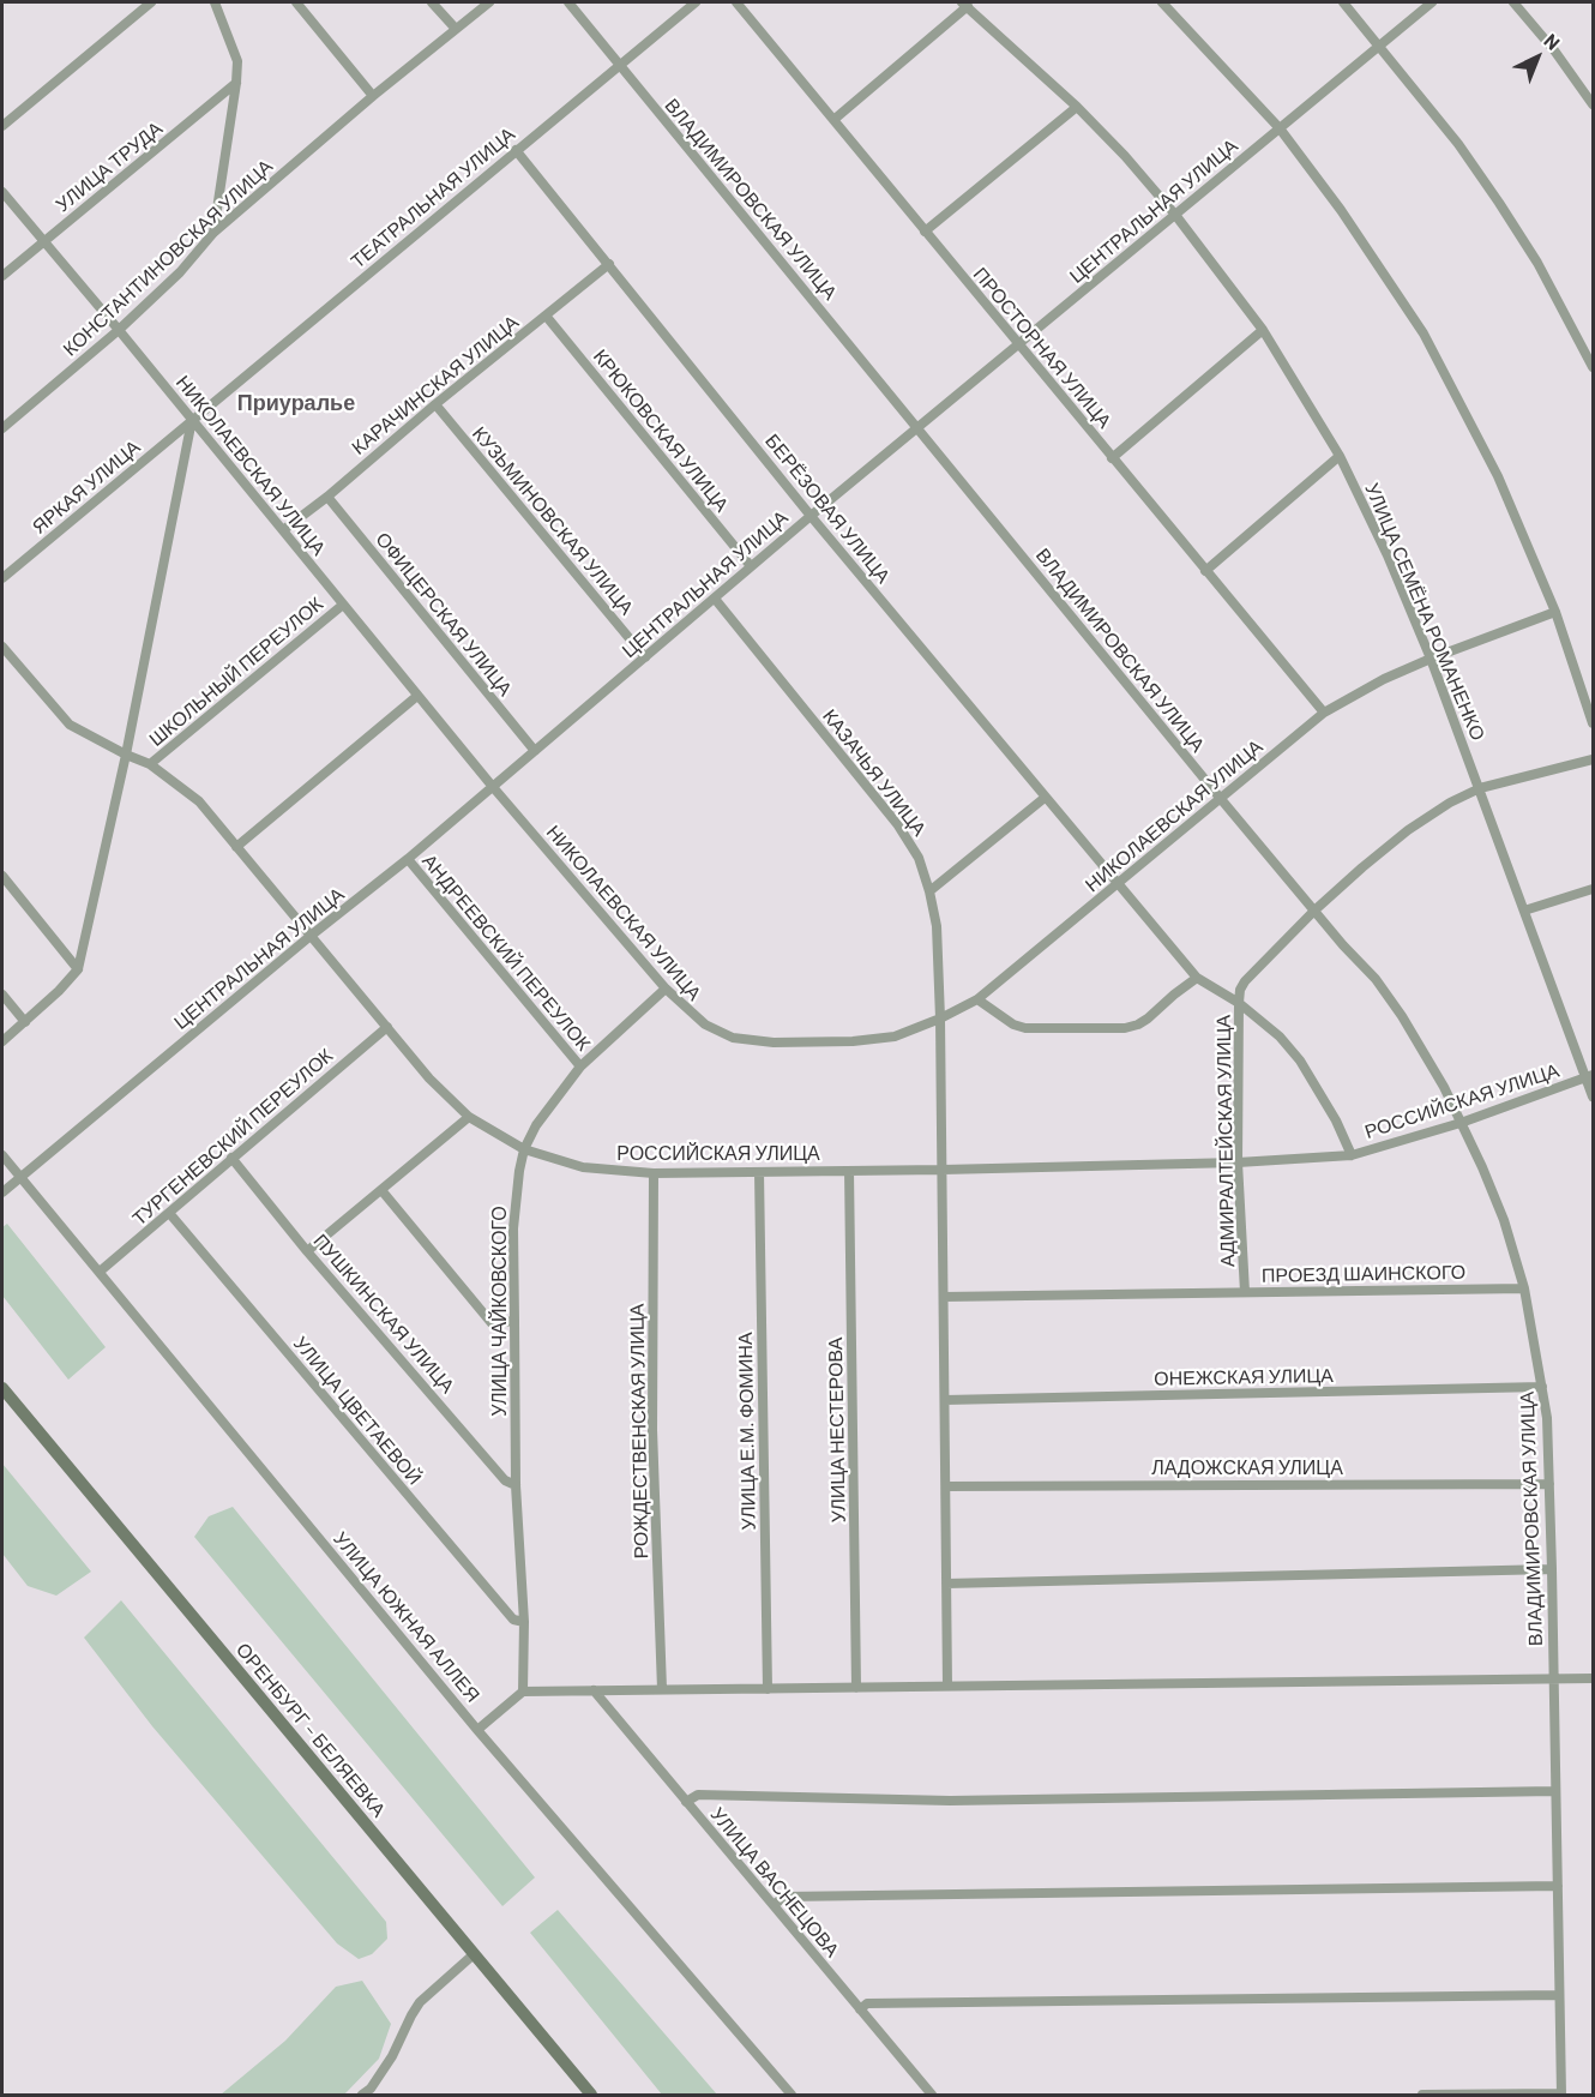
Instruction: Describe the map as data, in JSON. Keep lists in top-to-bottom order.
{
  "streets": {
    "main road": ["ОРЕНБУРГ – БЕЛЯЕВКА"],
    "street": [
      "УЛИЦА ТРУДА",
      "ТЕАТРАЛЬНАЯ УЛИЦА",
      "ВЛАДИМИРОВСКАЯ УЛИЦА",
      "ЦЕНТРАЛЬНАЯ УЛИЦА",
      "КОНСТАНТИНОВСКАЯ УЛИЦА",
      "ПРОСТОРНАЯ УЛИЦА",
      "КАРАЧИНСКАЯ УЛИЦА",
      "КРЮКОВСКАЯ УЛИЦА",
      "НИКОЛАЕВСКАЯ УЛИЦА",
      "ЯРКАЯ УЛИЦА",
      "БЕРЁЗОВАЯ УЛИЦА",
      "КУЗЬМИНОВСКАЯ УЛИЦА",
      "УЛИЦА СЕМЁНА РОМАНЕНКО",
      "ОФИЦЕРСКАЯ УЛИЦА",
      "ШКОЛЬНЫЙ ПЕРЕУЛОК",
      "КАЗАЧЬЯ УЛИЦА",
      "АНДРЕЕВСКИЙ ПЕРЕУЛОК",
      "РОССИЙСКАЯ УЛИЦА",
      "ТУРГЕНЕВСКИЙ ПЕРЕУЛОК",
      "АДМИРАЛТЕЙСКАЯ УЛИЦА",
      "ПРОЕЗД ШАИНСКОГО",
      "УЛИЦА ЧАЙКОВСКОГО",
      "ПУШКИНСКАЯ УЛИЦА",
      "ОНЕЖСКАЯ УЛИЦА",
      "УЛИЦА ЦВЕТАЕВОЙ",
      "УЛИЦА НЕСТЕРОВА",
      "РОЖДЕСТВЕНСКАЯ УЛИЦА",
      "УЛИЦА Е.М. ФОМИНА",
      "ЛАДОЖСКАЯ УЛИЦА",
      "УЛИЦА ЮЖНАЯ АЛЛЕЯ",
      "УЛИЦА ВАСНЕЦОВА"
    ]
  },
  "crossings": [
    ["УЛИЦА ТРУДА", "НИКОЛАЕВСКАЯ УЛИЦА"],
    ["ТЕАТРАЛЬНАЯ УЛИЦА", "ВЛАДИМИРОВСКАЯ УЛИЦА"],
    ["ТЕАТРАЛЬНАЯ УЛИЦА", "НИКОЛАЕВСКАЯ УЛИЦА"],
    ["ТЕАТРАЛЬНАЯ УЛИЦА", "ЯРКАЯ УЛИЦА"],
    ["ТЕАТРАЛЬНАЯ УЛИЦА", "БЕРЁЗОВАЯ УЛИЦА"],
    ["ВЛАДИМИРОВСКАЯ УЛИЦА", "ЦЕНТРАЛЬНАЯ УЛИЦА"],
    ["ВЛАДИМИРОВСКАЯ УЛИЦА", "НИКОЛАЕВСКАЯ УЛИЦА"],
    ["ВЛАДИМИРОВСКАЯ УЛИЦА", "РОССИЙСКАЯ УЛИЦА"],
    ["ВЛАДИМИРОВСКАЯ УЛИЦА", "АДМИРАЛТЕЙСКАЯ УЛИЦА"],
    ["ВЛАДИМИРОВСКАЯ УЛИЦА", "ПРОЕЗД ШАИНСКОГО"],
    ["ВЛАДИМИРОВСКАЯ УЛИЦА", "ОНЕЖСКАЯ УЛИЦА"],
    ["ВЛАДИМИРОВСКАЯ УЛИЦА", "ЛАДОЖСКАЯ УЛИЦА"],
    ["ЦЕНТРАЛЬНАЯ УЛИЦА", "ПРОСТОРНАЯ УЛИЦА"],
    ["ЦЕНТРАЛЬНАЯ УЛИЦА", "КРЮКОВСКАЯ УЛИЦА"],
    ["ЦЕНТРАЛЬНАЯ УЛИЦА", "НИКОЛАЕВСКАЯ УЛИЦА"],
    ["ЦЕНТРАЛЬНАЯ УЛИЦА", "БЕРЁЗОВАЯ УЛИЦА"],
    ["ЦЕНТРАЛЬНАЯ УЛИЦА", "КУЗЬМИНОВСКАЯ УЛИЦА"],
    ["ЦЕНТРАЛЬНАЯ УЛИЦА", "УЛИЦА СЕМЁНА РОМАНЕНКО"],
    ["ЦЕНТРАЛЬНАЯ УЛИЦА", "ОФИЦЕРСКАЯ УЛИЦА"],
    ["ЦЕНТРАЛЬНАЯ УЛИЦА", "КАЗАЧЬЯ УЛИЦА"],
    ["ЦЕНТРАЛЬНАЯ УЛИЦА", "АНДРЕЕВСКИЙ ПЕРЕУЛОК"],
    ["ЦЕНТРАЛЬНАЯ УЛИЦА", "РОССИЙСКАЯ УЛИЦА"],
    ["ЦЕНТРАЛЬНАЯ УЛИЦА", "УЛИЦА ЮЖНАЯ АЛЛЕЯ"],
    ["КОНСТАНТИНОВСКАЯ УЛИЦА", "НИКОЛАЕВСКАЯ УЛИЦА"],
    ["ПРОСТОРНАЯ УЛИЦА", "НИКОЛАЕВСКАЯ УЛИЦА"],
    ["КАРАЧИНСКАЯ УЛИЦА", "КРЮКОВСКАЯ УЛИЦА"],
    ["КАРАЧИНСКАЯ УЛИЦА", "НИКОЛАЕВСКАЯ УЛИЦА"],
    ["КАРАЧИНСКАЯ УЛИЦА", "БЕРЁЗОВАЯ УЛИЦА"],
    ["КАРАЧИНСКАЯ УЛИЦА", "КУЗЬМИНОВСКАЯ УЛИЦА"],
    ["КАРАЧИНСКАЯ УЛИЦА", "ОФИЦЕРСКАЯ УЛИЦА"],
    ["НИКОЛАЕВСКАЯ УЛИЦА", "ЯРКАЯ УЛИЦА"],
    ["НИКОЛАЕВСКАЯ УЛИЦА", "БЕРЁЗОВАЯ УЛИЦА"],
    ["НИКОЛАЕВСКАЯ УЛИЦА", "УЛИЦА СЕМЁНА РОМАНЕНКО"],
    ["НИКОЛАЕВСКАЯ УЛИЦА", "ШКОЛЬНЫЙ ПЕРЕУЛОК"],
    ["НИКОЛАЕВСКАЯ УЛИЦА", "КАЗАЧЬЯ УЛИЦА"],
    ["НИКОЛАЕВСКАЯ УЛИЦА", "УЛИЦА ЧАЙКОВСКОГО"],
    ["БЕРЁЗОВАЯ УЛИЦА", "РОССИЙСКАЯ УЛИЦА"],
    ["БЕРЁЗОВАЯ УЛИЦА", "АДМИРАЛТЕЙСКАЯ УЛИЦА"],
    ["УЛИЦА СЕМЁНА РОМАНЕНКО", "РОССИЙСКАЯ УЛИЦА"],
    ["УЛИЦА СЕМЁНА РОМАНЕНКО", "АДМИРАЛТЕЙСКАЯ УЛИЦА"],
    ["ШКОЛЬНЫЙ ПЕРЕУЛОК", "РОССИЙСКАЯ УЛИЦА"],
    ["КАЗАЧЬЯ УЛИЦА", "РОССИЙСКАЯ УЛИЦА"],
    ["АНДРЕЕВСКИЙ ПЕРЕУЛОК", "УЛИЦА ЧАЙКОВСКОГО"],
    ["РОССИЙСКАЯ УЛИЦА", "ТУРГЕНЕВСКИЙ ПЕРЕУЛОК"],
    ["РОССИЙСКАЯ УЛИЦА", "АДМИРАЛТЕЙСКАЯ УЛИЦА"],
    ["РОССИЙСКАЯ УЛИЦА", "УЛИЦА ЧАЙКОВСКОГО"],
    ["РОССИЙСКАЯ УЛИЦА", "УЛИЦА НЕСТЕРОВА"],
    ["РОССИЙСКАЯ УЛИЦА", "РОЖДЕСТВЕНСКАЯ УЛИЦА"],
    ["РОССИЙСКАЯ УЛИЦА", "УЛИЦА Е.М. ФОМИНА"],
    ["ТУРГЕНЕВСКИЙ ПЕРЕУЛОК", "ПУШКИНСКАЯ УЛИЦА"],
    ["ТУРГЕНЕВСКИЙ ПЕРЕУЛОК", "УЛИЦА ЦВЕТАЕВОЙ"],
    ["ТУРГЕНЕВСКИЙ ПЕРЕУЛОК", "УЛИЦА ЮЖНАЯ АЛЛЕЯ"],
    ["АДМИРАЛТЕЙСКАЯ УЛИЦА", "ПРОЕЗД ШАИНСКОГО"],
    ["УЛИЦА ЧАЙКОВСКОГО", "ПУШКИНСКАЯ УЛИЦА"],
    ["УЛИЦА ЧАЙКОВСКОГО", "УЛИЦА ЦВЕТАЕВОЙ"]
  ],
  "districts": ["Приуралье"],
  "north": "top right"
}
